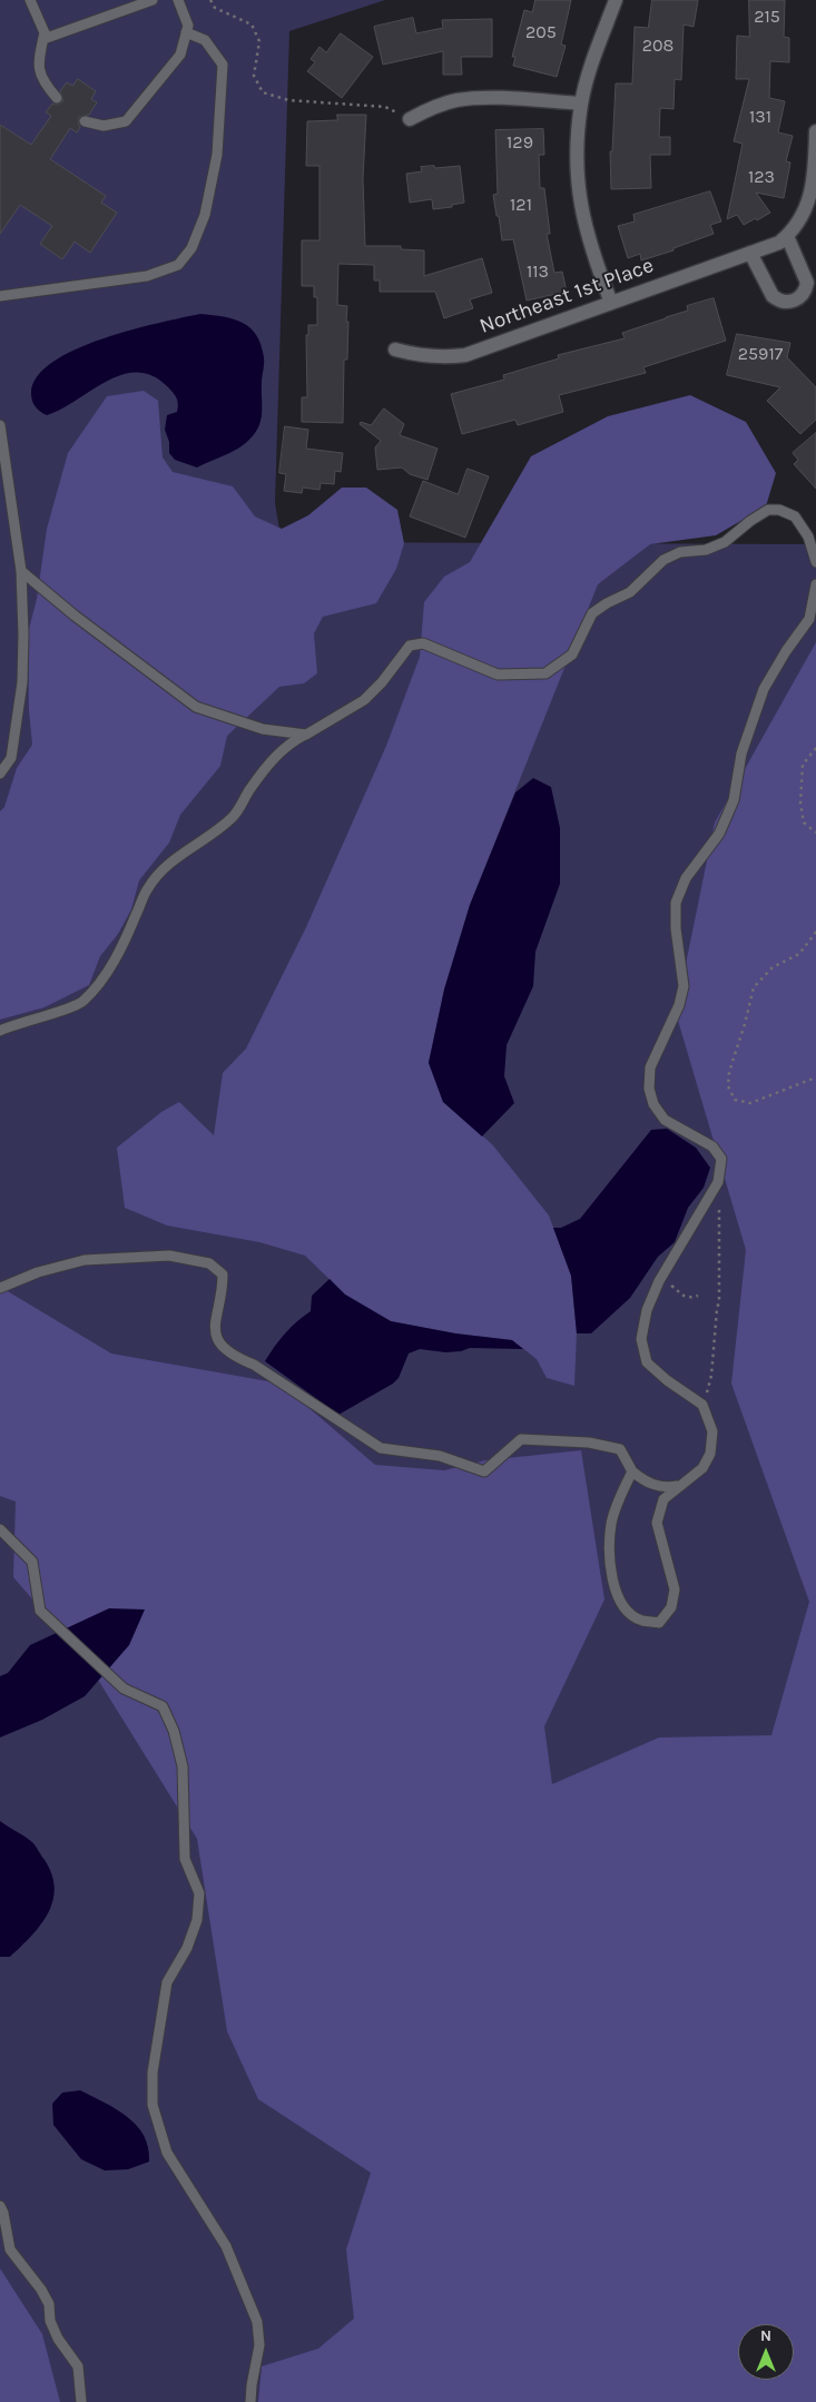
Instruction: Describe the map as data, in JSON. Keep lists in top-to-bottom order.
{
  "streets": {
    "street": ["Northeast 1st Place"]
  },
  "house_numbers": [
    "215",
    "205",
    "208",
    "131",
    "129",
    "123",
    "121",
    "113",
    "25917"
  ],
  "north": "top"
}
